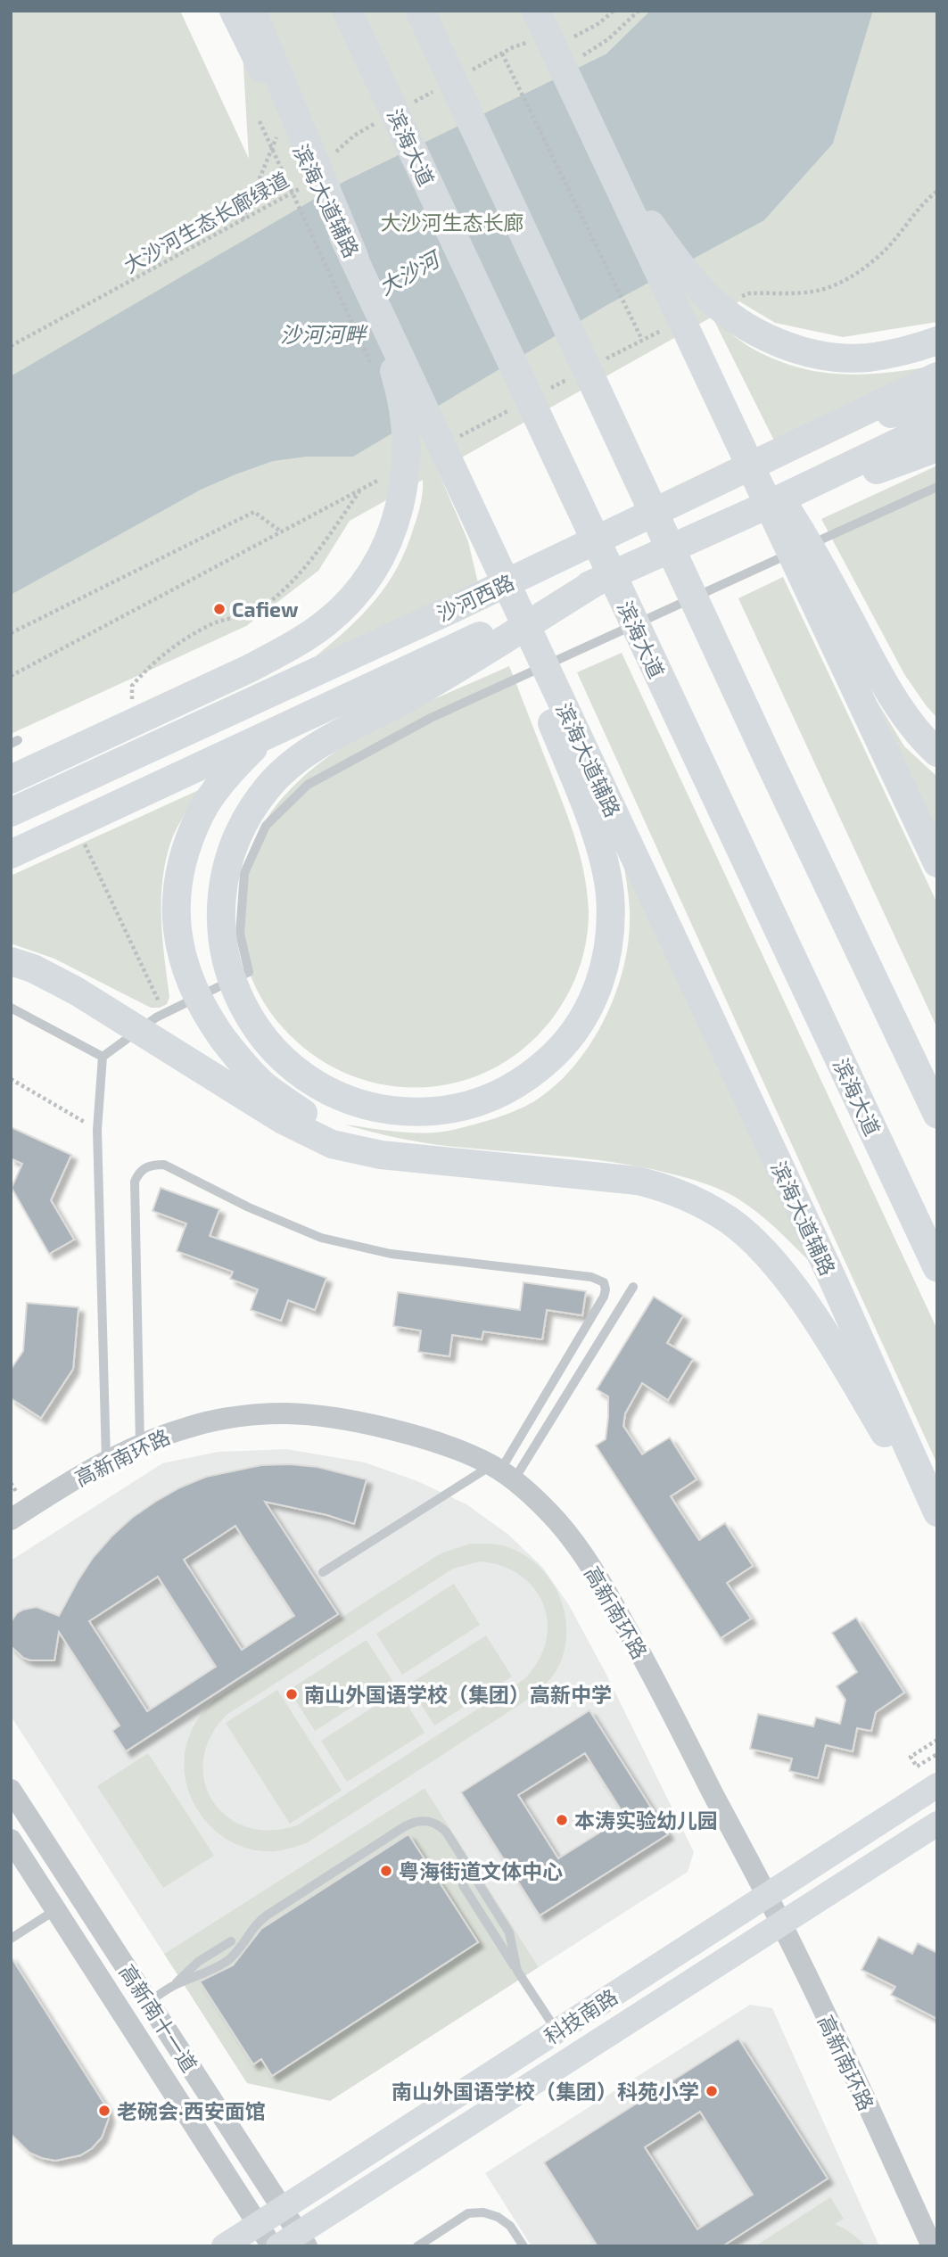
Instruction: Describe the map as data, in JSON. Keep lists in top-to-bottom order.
{
  "streets": {
    "highway": ["滨海大道"],
    "main road": ["滨海大道辅路", "沙河西路", "科技南路"],
    "street": ["高新南环路", "高新南十一道"],
    "path": ["大沙河生态长廊绿道"]
  },
  "crossings": [
    ["高新南环路", "科技南路"],
    ["科技南路", "高新南十一道"]
  ],
  "water": ["大沙河", "沙河河畔"],
  "parks": ["大沙河生态长廊"],
  "places": [
    "Cafiew",
    "南山外国语学校（集团）高新中学",
    "本涛实验幼儿园",
    "粤海街道文体中心",
    "南山外国语学校（集团）科苑小学",
    "老碗会·西安面馆"
  ]
}
